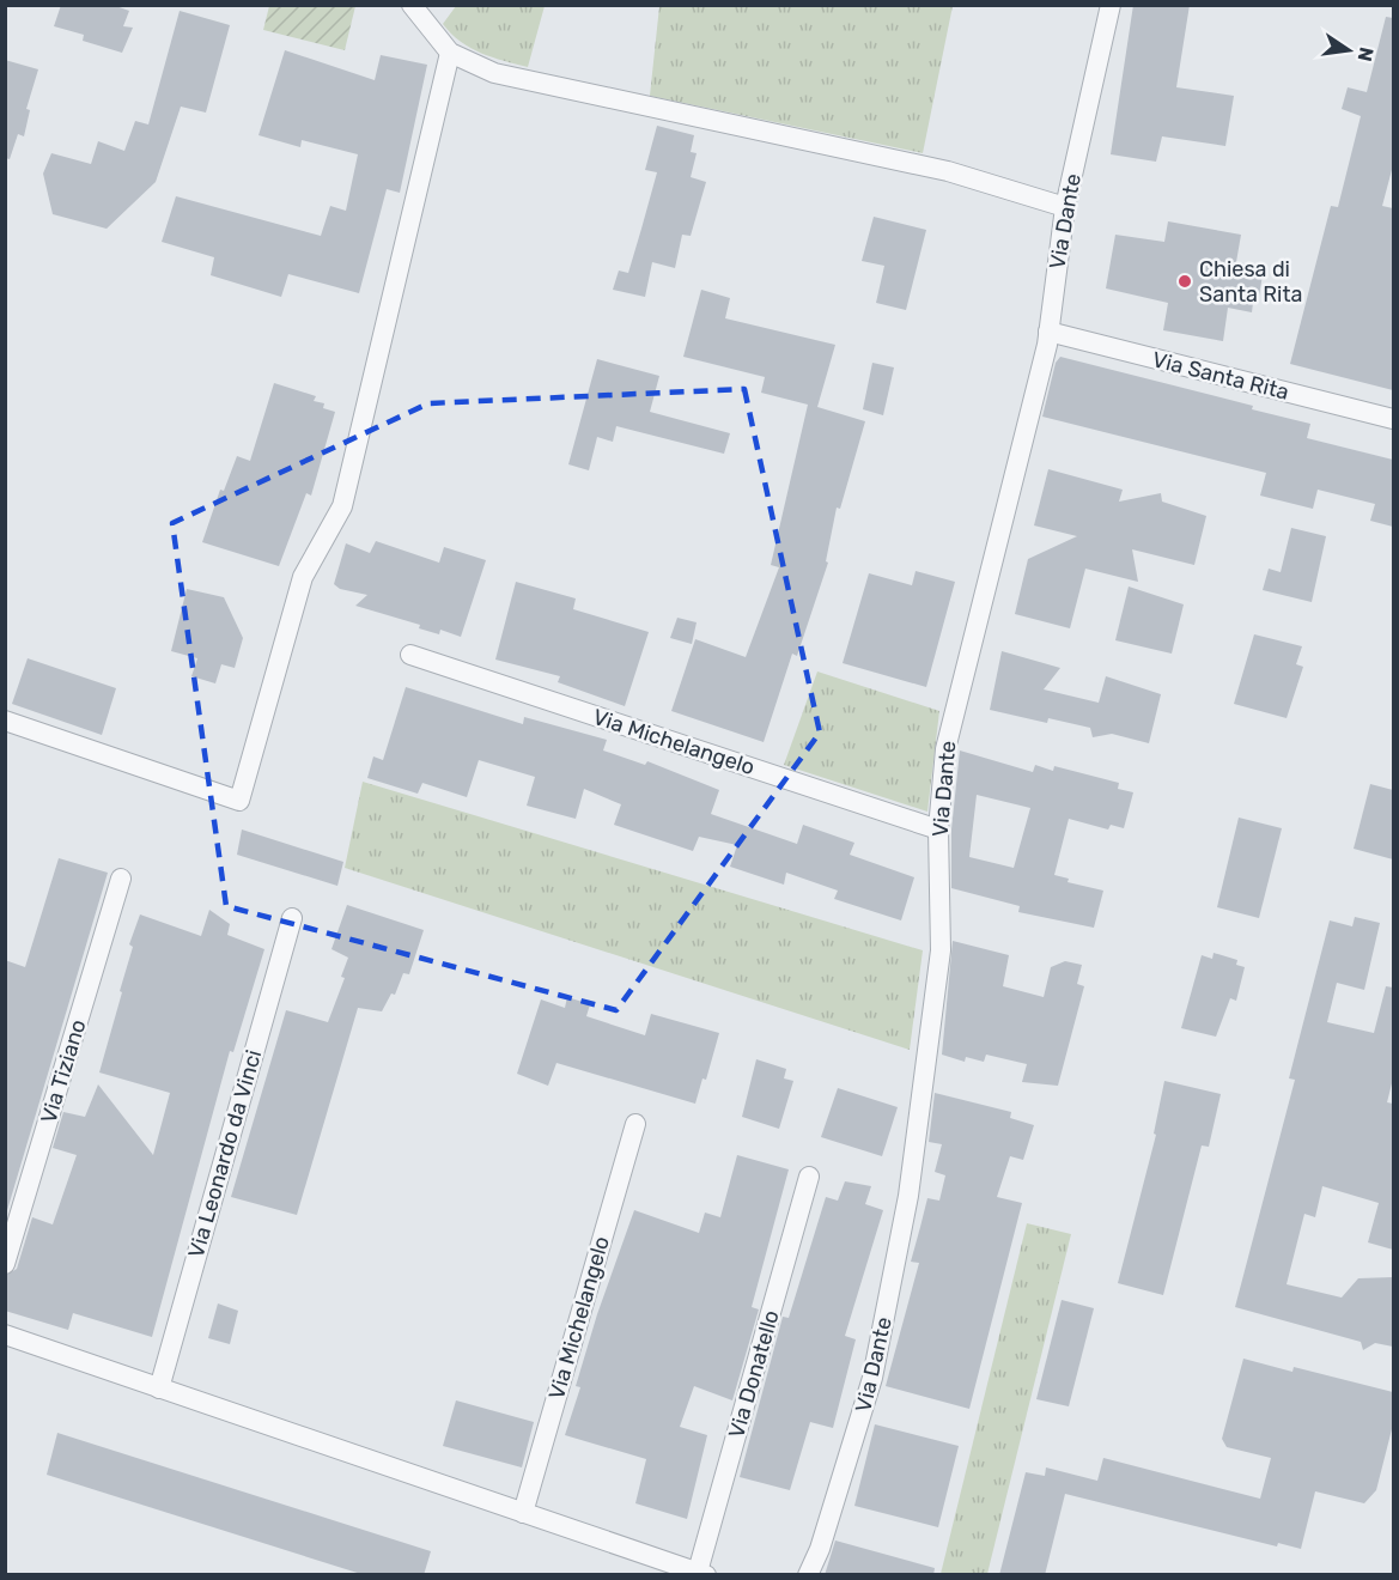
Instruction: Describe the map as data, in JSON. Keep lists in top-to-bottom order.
{
  "streets": {
    "street": [
      "Via Dante",
      "Via Santa Rita",
      "Via Michelangelo",
      "Via Tiziano",
      "Via Leonardo da Vinci",
      "Via Donatello"
    ]
  },
  "crossings": [
    ["Via Dante", "Via Santa Rita"],
    ["Via Dante", "Via Michelangelo"]
  ],
  "places": ["Chiesa di Santa Rita"],
  "north": "right"
}
